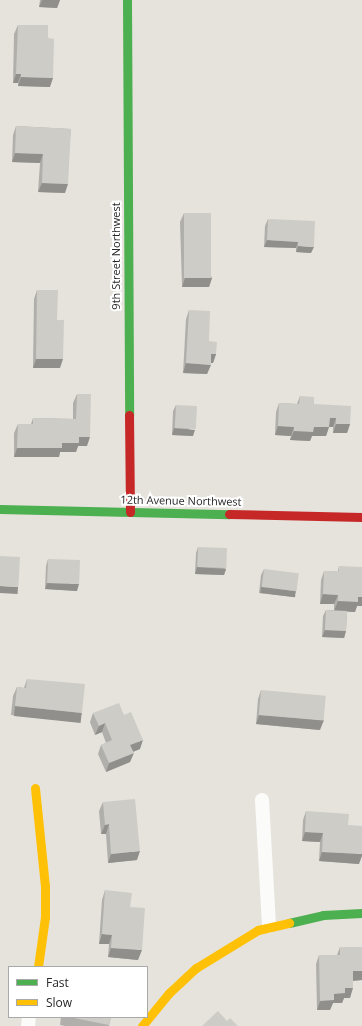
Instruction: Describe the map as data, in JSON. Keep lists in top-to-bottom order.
{
  "streets": {
    "street": ["9th Street Northwest", "12th Avenue Northwest"]
  },
  "crossings": [
    ["9th Street Northwest", "12th Avenue Northwest"]
  ],
  "legend": ["Fast", "Slow"]
}
